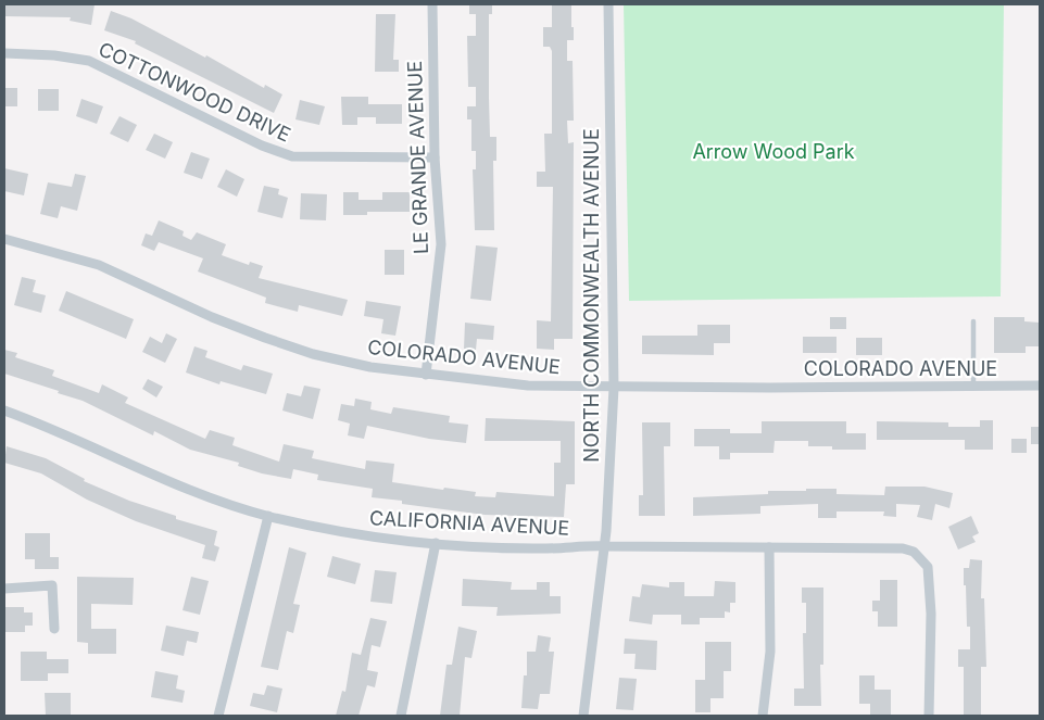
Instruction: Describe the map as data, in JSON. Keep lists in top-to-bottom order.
{
  "streets": {
    "street": [
      "COTTONWOOD DRIVE",
      "LE GRANDE AVENUE",
      "NORTH COMMONWEALTH AVENUE",
      "COLORADO AVENUE",
      "CALIFORNIA AVENUE"
    ]
  },
  "crossings": [
    ["COTTONWOOD DRIVE", "LE GRANDE AVENUE"],
    ["LE GRANDE AVENUE", "COLORADO AVENUE"],
    ["NORTH COMMONWEALTH AVENUE", "COLORADO AVENUE"],
    ["NORTH COMMONWEALTH AVENUE", "CALIFORNIA AVENUE"]
  ],
  "parks": ["Arrow Wood Park"]
}
